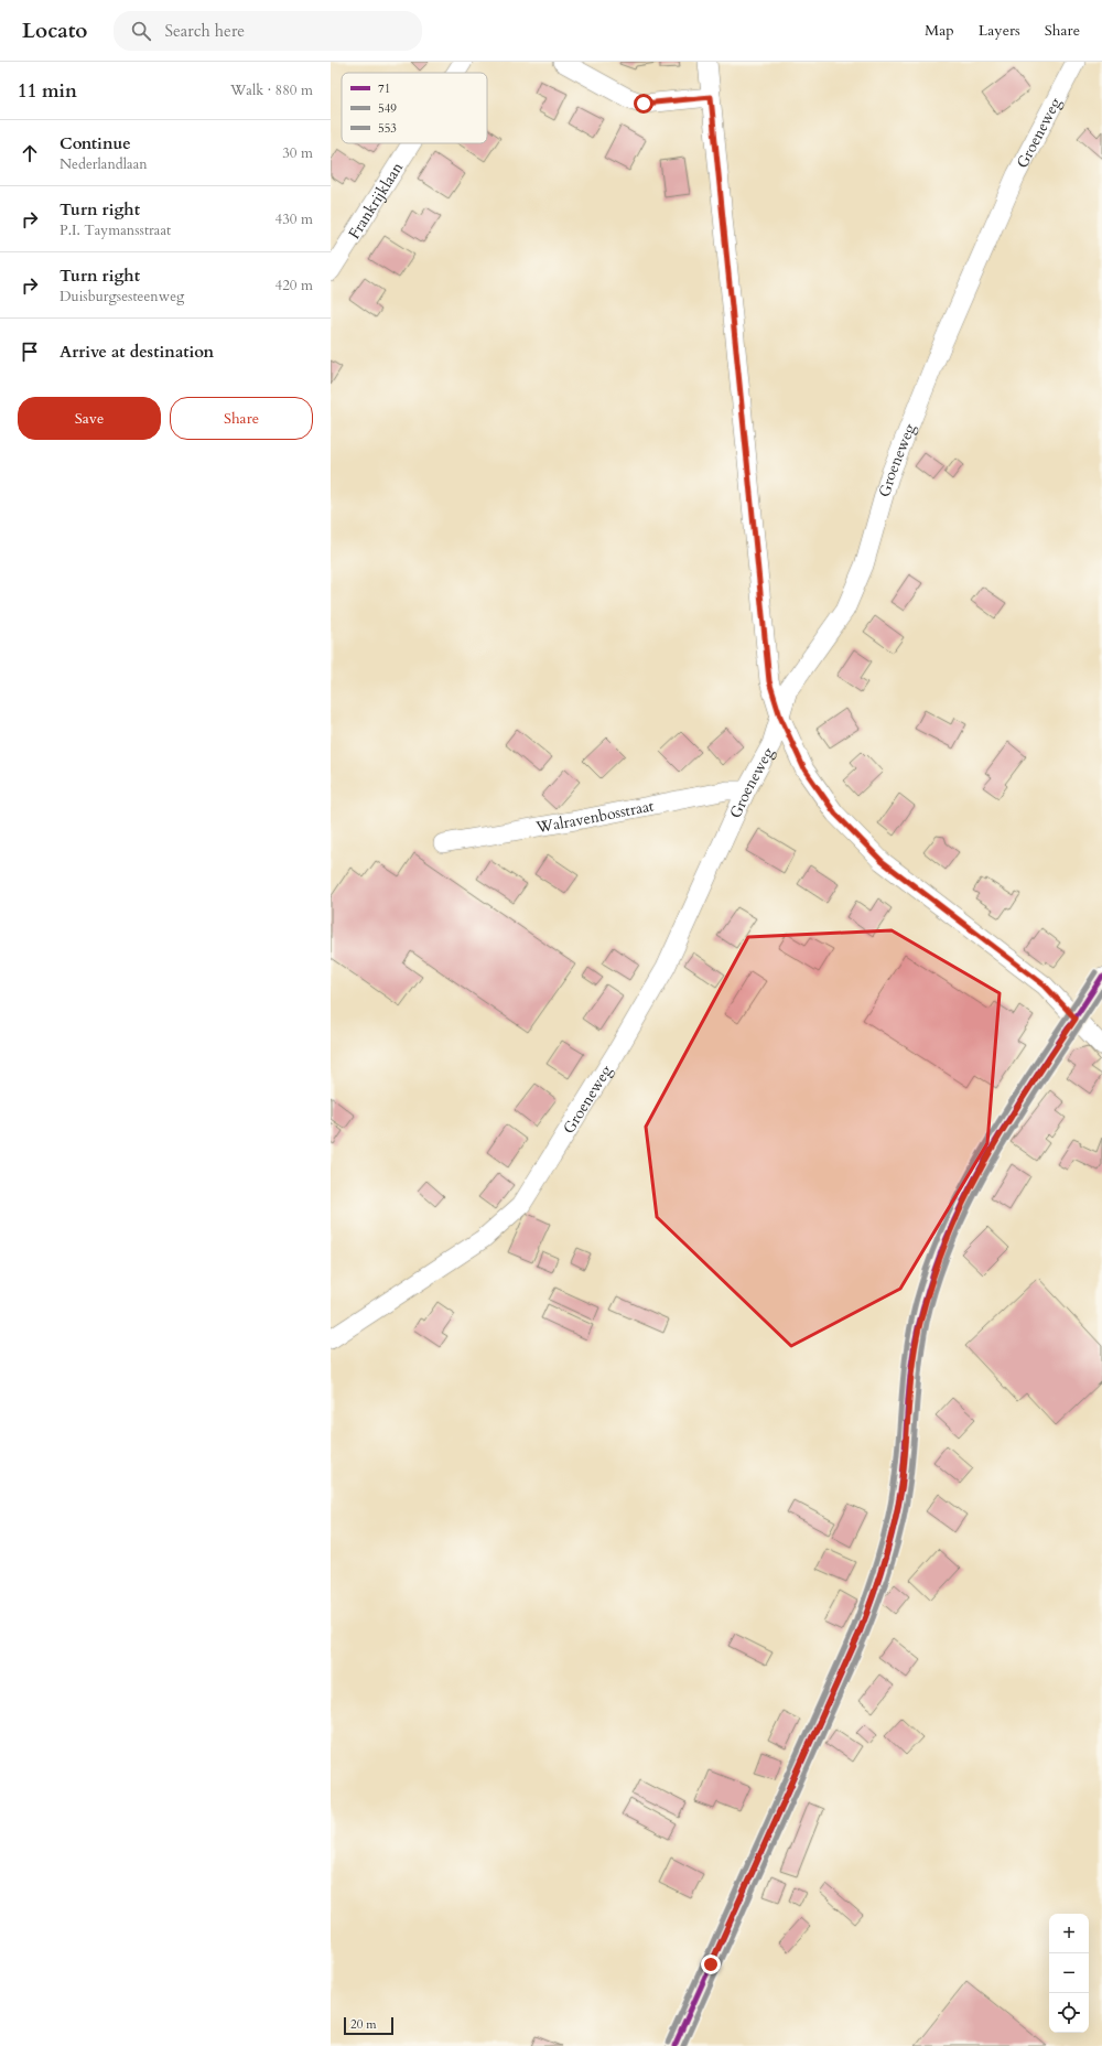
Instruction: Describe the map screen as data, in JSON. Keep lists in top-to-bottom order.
{
  "streets": {
    "street": ["Groeneweg", "Frankrijklaan", "Walravenbosstraat"]
  },
  "crossings": [
    ["Groeneweg", "Walravenbosstraat"]
  ],
  "lines": ["transit line 553", "transit line 71", "transit line 549"],
  "legend": ["71", "549", "553"],
  "scale_bar": "20 m",
  "page": {
    "header": "Locato",
    "search": "Search here",
    "nav": ["Map", "Layers", "Share"],
    "heading": ["11 min", "Walk · 880 m"],
    "list": [
      ["Continue", "Nederlandlaan", "30 m"],
      ["Turn right", "P.I. Taymansstraat", "430 m"],
      ["Turn right", "Duisburgsesteenweg", "420 m"],
      "Arrive at destination"
    ],
    "buttons": ["Save", "Share"],
    "map_buttons": ["+", "−"],
    "scale": "20 m"
  }
}
